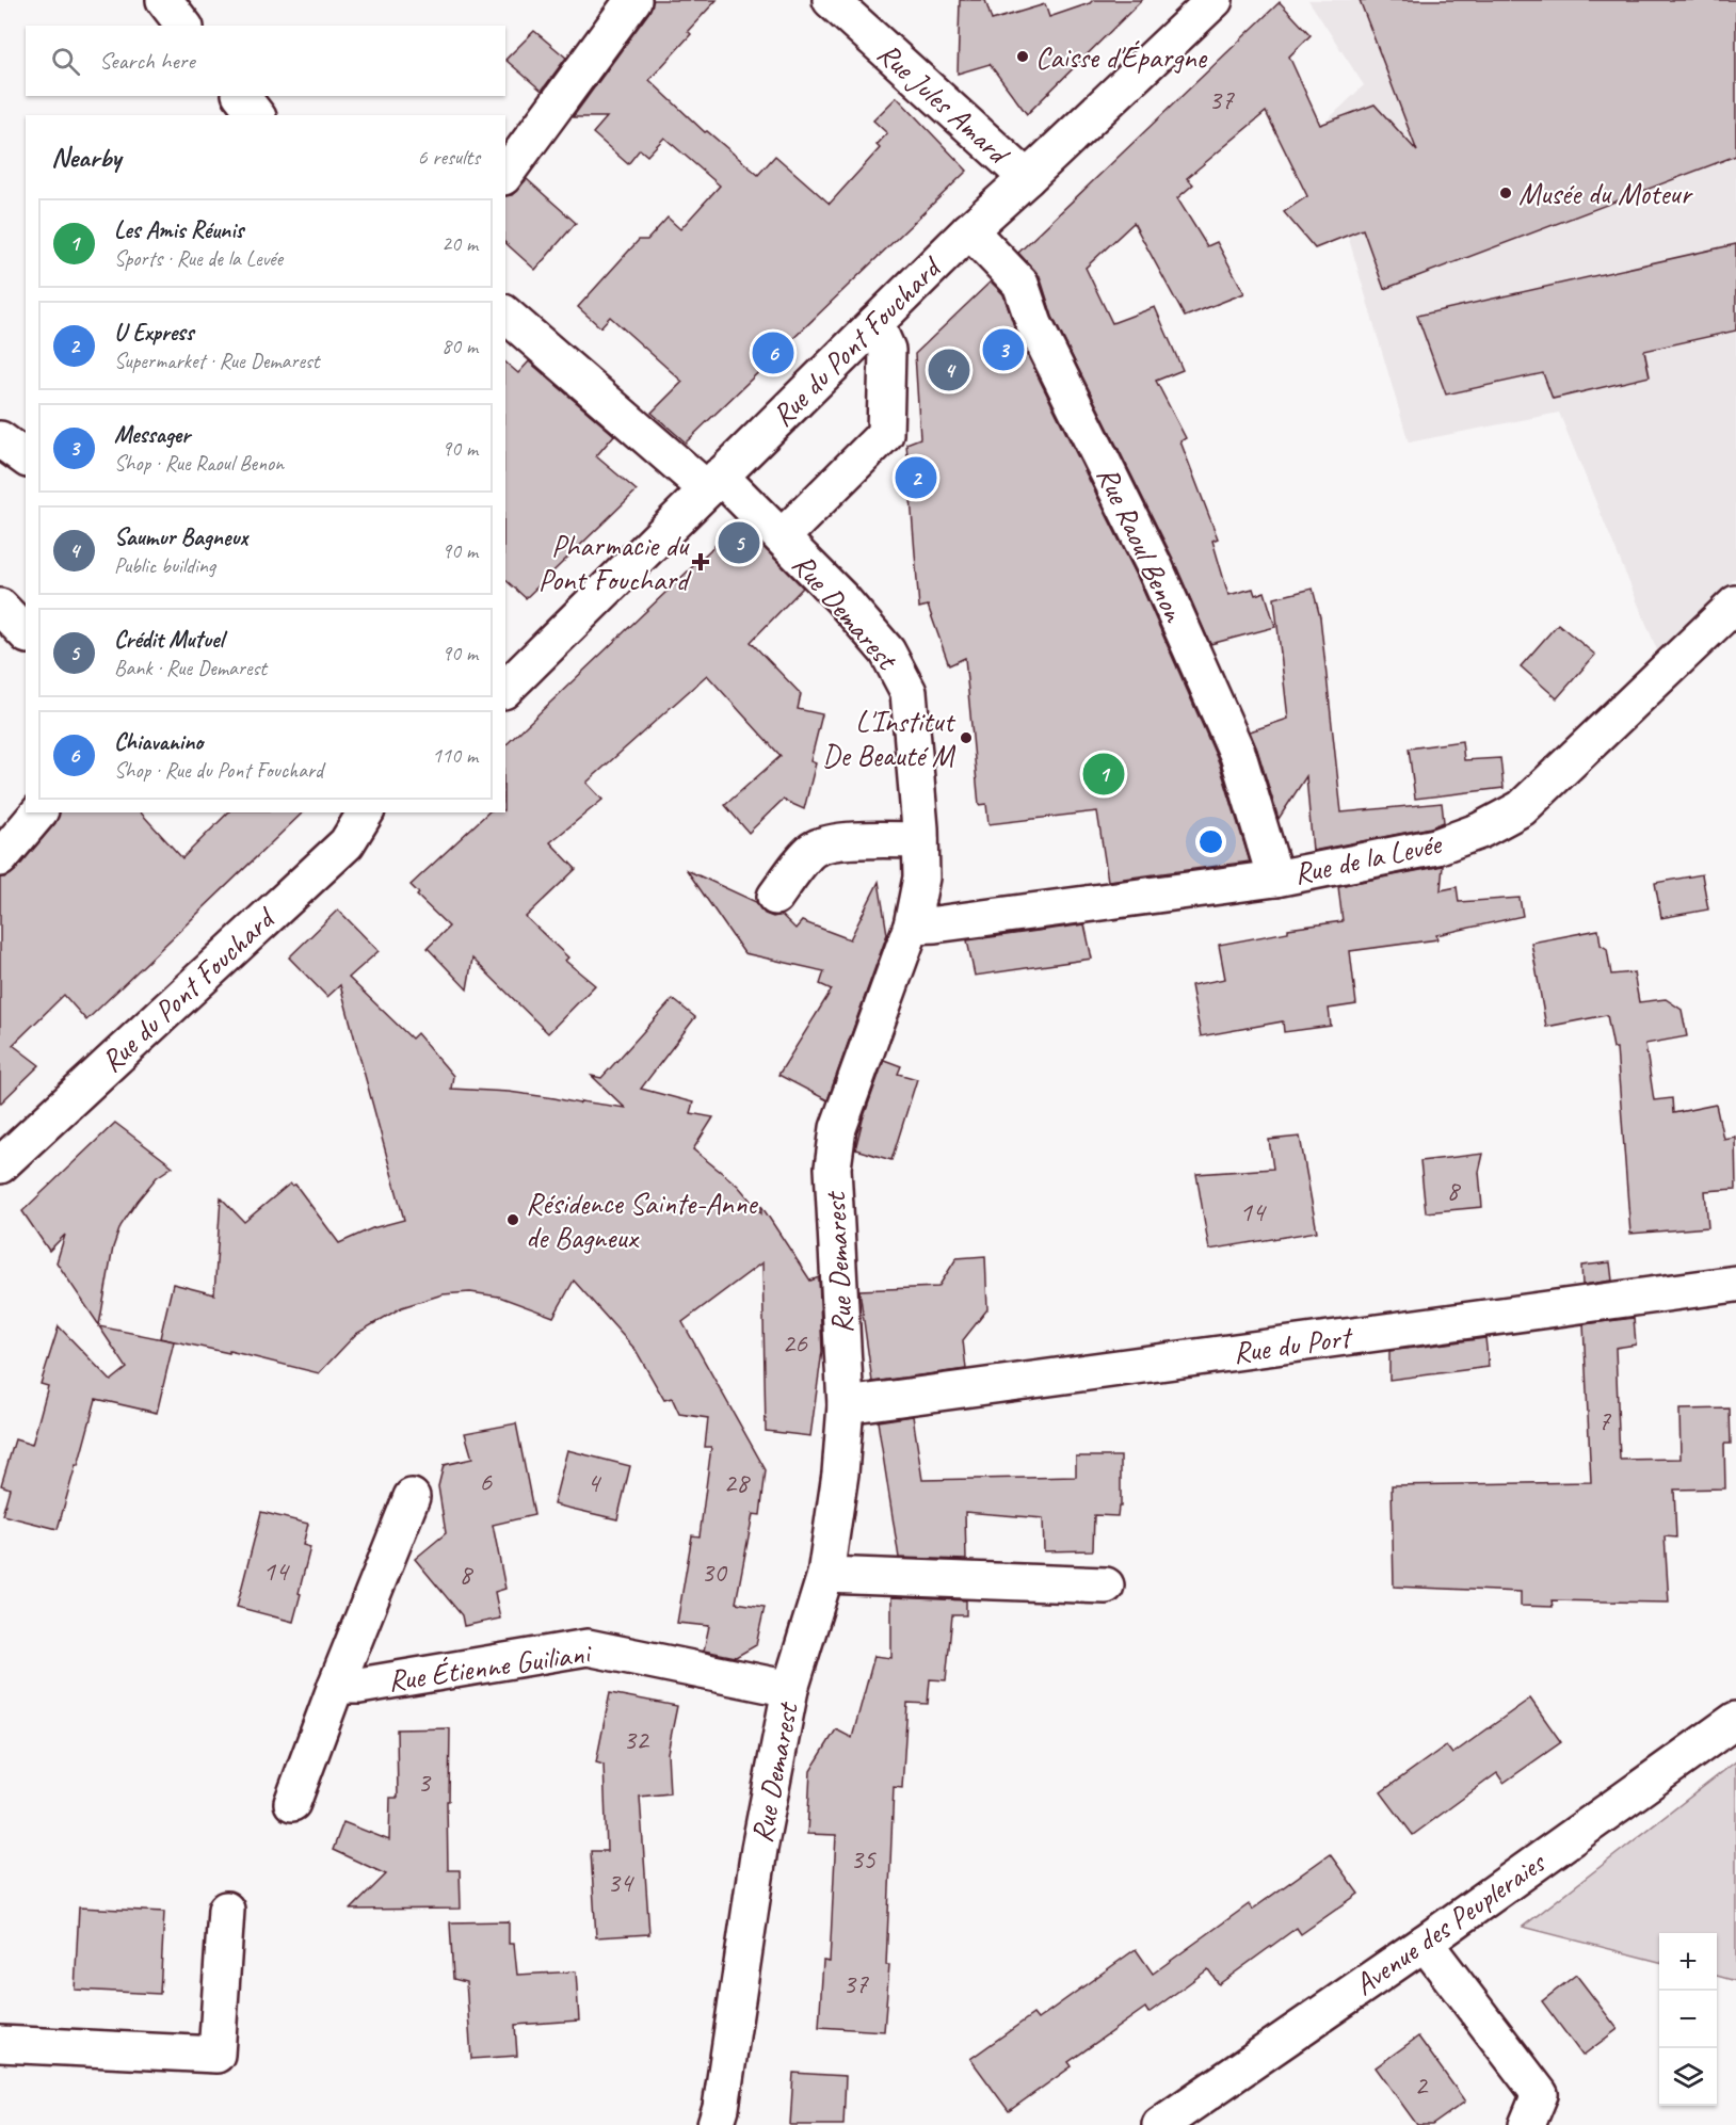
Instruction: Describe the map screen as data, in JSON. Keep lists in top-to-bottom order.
{
  "streets": {
    "street": [
      "Rue Jules Amard",
      "Rue du Pont Fouchard",
      "Rue Raoul Benon",
      "Rue Demarest",
      "Rue de la Levée",
      "Rue du Port",
      "Rue Étienne Guiliani",
      "Avenue des Peupleraies"
    ]
  },
  "crossings": [
    ["Rue Jules Amard", "Rue du Pont Fouchard"],
    ["Rue du Pont Fouchard", "Rue Raoul Benon"],
    ["Rue du Pont Fouchard", "Rue Demarest"],
    ["Rue Raoul Benon", "Rue de la Levée"],
    ["Rue Demarest", "Rue de la Levée"],
    ["Rue Demarest", "Rue du Port"],
    ["Rue Demarest", "Rue Étienne Guiliani"]
  ],
  "places": {
    "other": [
      "Caisse d'Épargne",
      "Musée du Moteur",
      "L'Institut De Beauté M",
      "Résidence Sainte-Anne de Bagneux"
    ],
    "health": ["Pharmacie du Pont Fouchard"]
  },
  "house_numbers": [
    "37",
    "8",
    "14",
    "26",
    "7",
    "6",
    "4",
    "28",
    "14",
    "30",
    "8",
    "32",
    "3",
    "35",
    "34",
    "37",
    "2"
  ],
  "page": {
    "search": "Search here",
    "heading": ["Nearby", "6 results"],
    "list": [
      {
        "mark": "1",
        "name": "Les Amis Réunis",
        "note": "Sports · Rue de la Levée",
        "value": "20 m"
      },
      {
        "mark": "2",
        "name": "U Express",
        "note": "Supermarket · Rue Demarest",
        "value": "80 m"
      },
      {
        "mark": "3",
        "name": "Messager",
        "note": "Shop · Rue Raoul Benon",
        "value": "90 m"
      },
      {
        "mark": "4",
        "name": "Saumur Bagneux",
        "note": "Public building",
        "value": "90 m"
      },
      {
        "mark": "5",
        "name": "Crédit Mutuel",
        "note": "Bank · Rue Demarest",
        "value": "90 m"
      },
      {
        "mark": "6",
        "name": "Chiavanino",
        "note": "Shop · Rue du Pont Fouchard",
        "value": "110 m"
      }
    ],
    "pins": [
      "3",
      "6",
      "4",
      "2",
      "5",
      "1"
    ],
    "map_buttons": ["+", "−"]
  }
}
